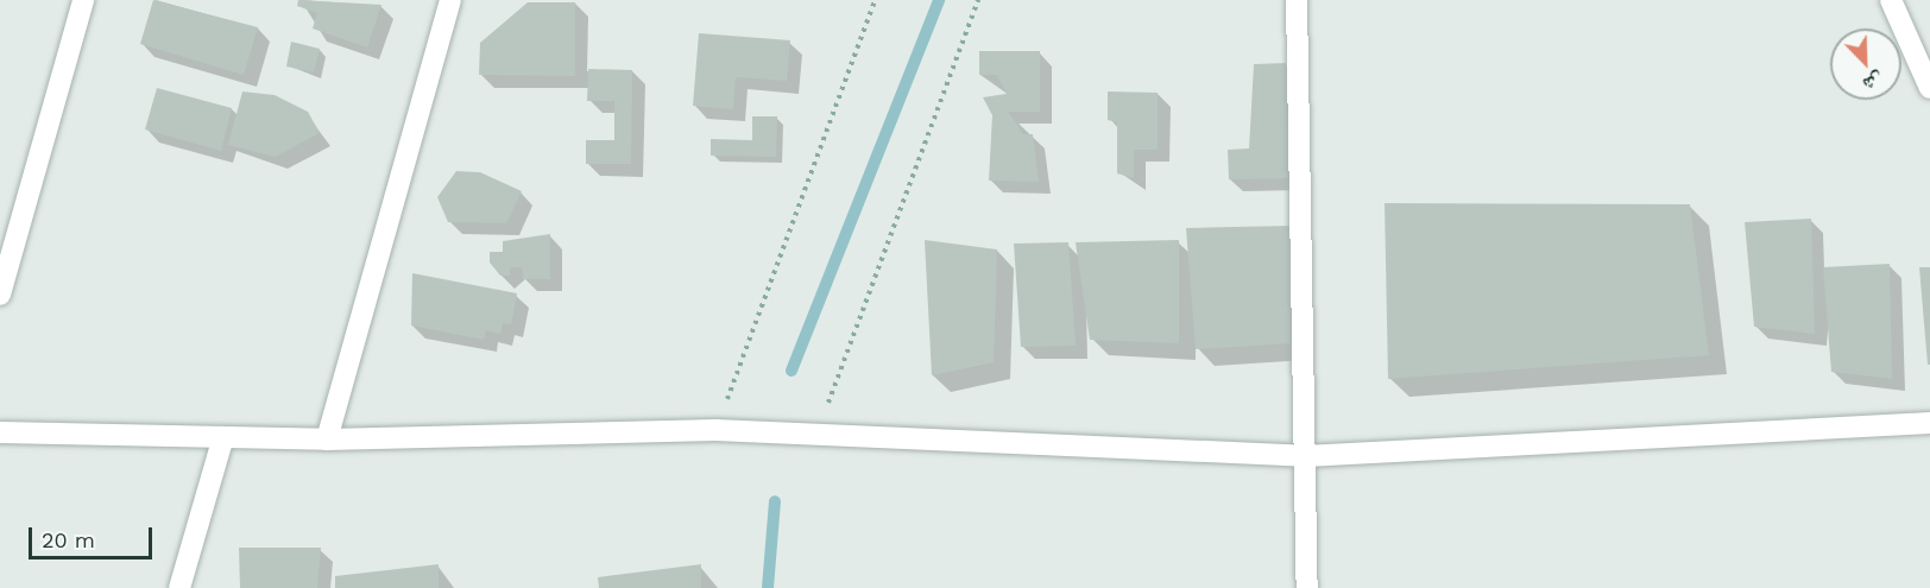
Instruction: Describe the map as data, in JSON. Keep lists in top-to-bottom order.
{
  "scale_bar": "20 m",
  "north": "bottom right"
}
